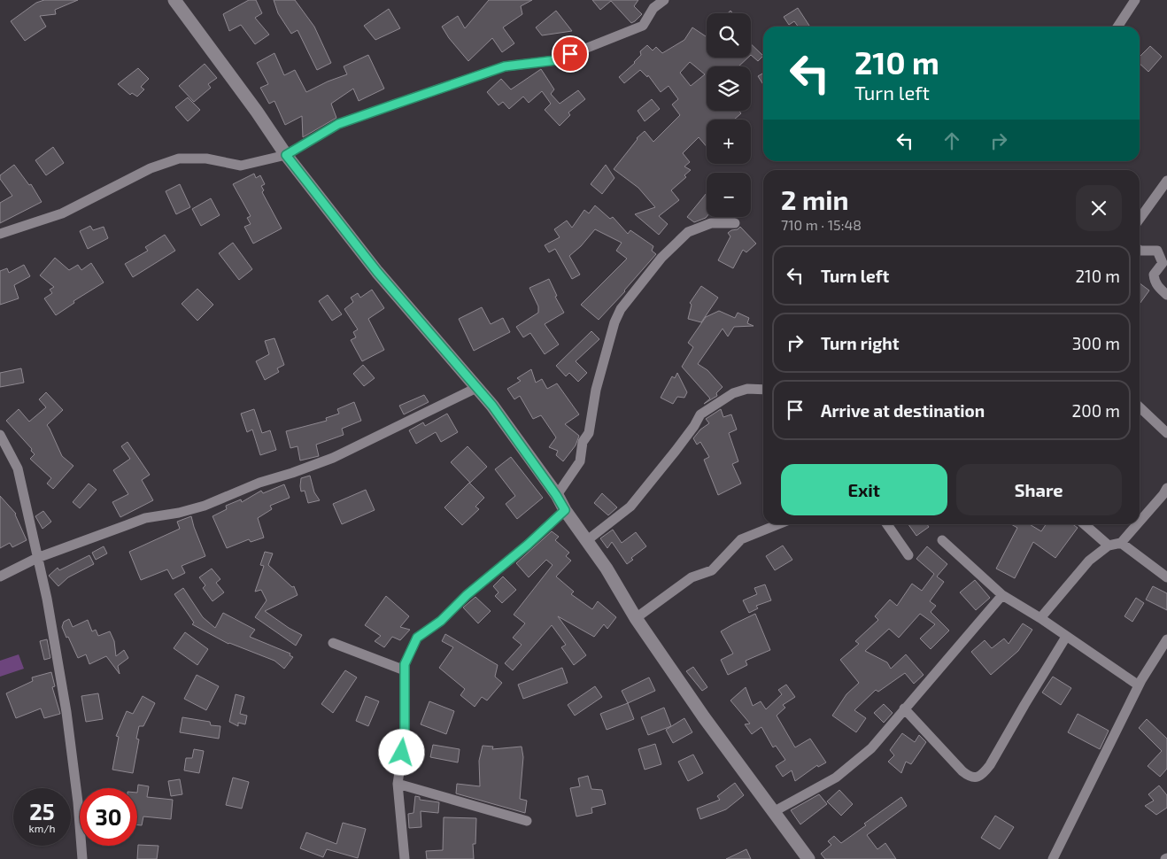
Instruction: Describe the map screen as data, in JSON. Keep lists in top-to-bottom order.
{
  "page": {
    "map_buttons": ["+", "−"],
    "turn": ["210 m", "Turn left"],
    "heading": ["2 min", "710 m · 15:48"],
    "list": [
      {
        "name": "Turn left",
        "value": "210 m"
      },
      {
        "name": "Turn right",
        "value": "300 m"
      },
      {
        "name": "Arrive at destination",
        "value": "200 m"
      }
    ],
    "buttons": ["Exit", "Share"],
    "speed": "25 km/h",
    "limit": "30"
  }
}
